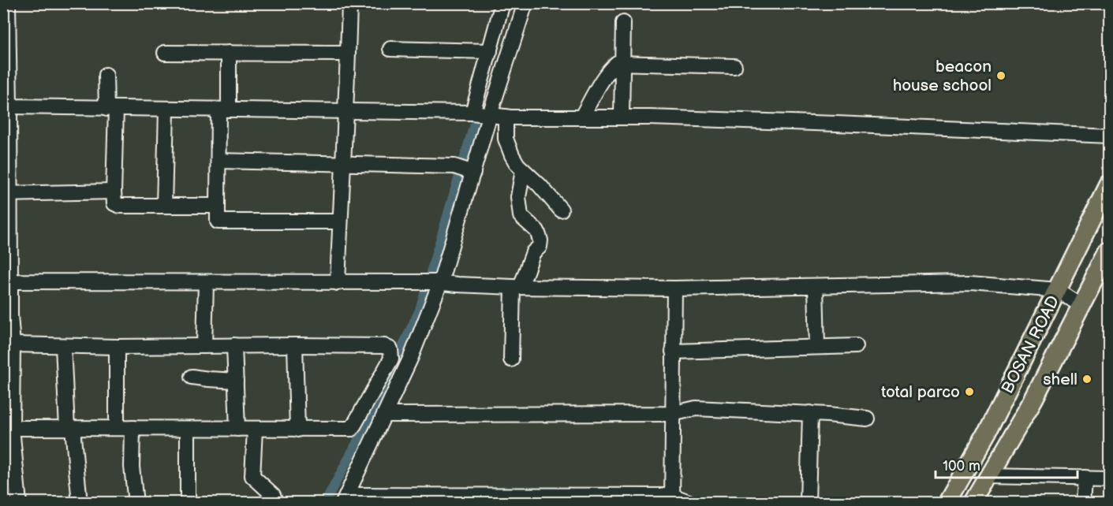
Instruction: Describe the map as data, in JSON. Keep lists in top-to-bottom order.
{
  "streets": {
    "main road": ["BOSAN ROAD"]
  },
  "places": ["beacon house school", "shell", "total parco"],
  "scale_bar": "100 m"
}
